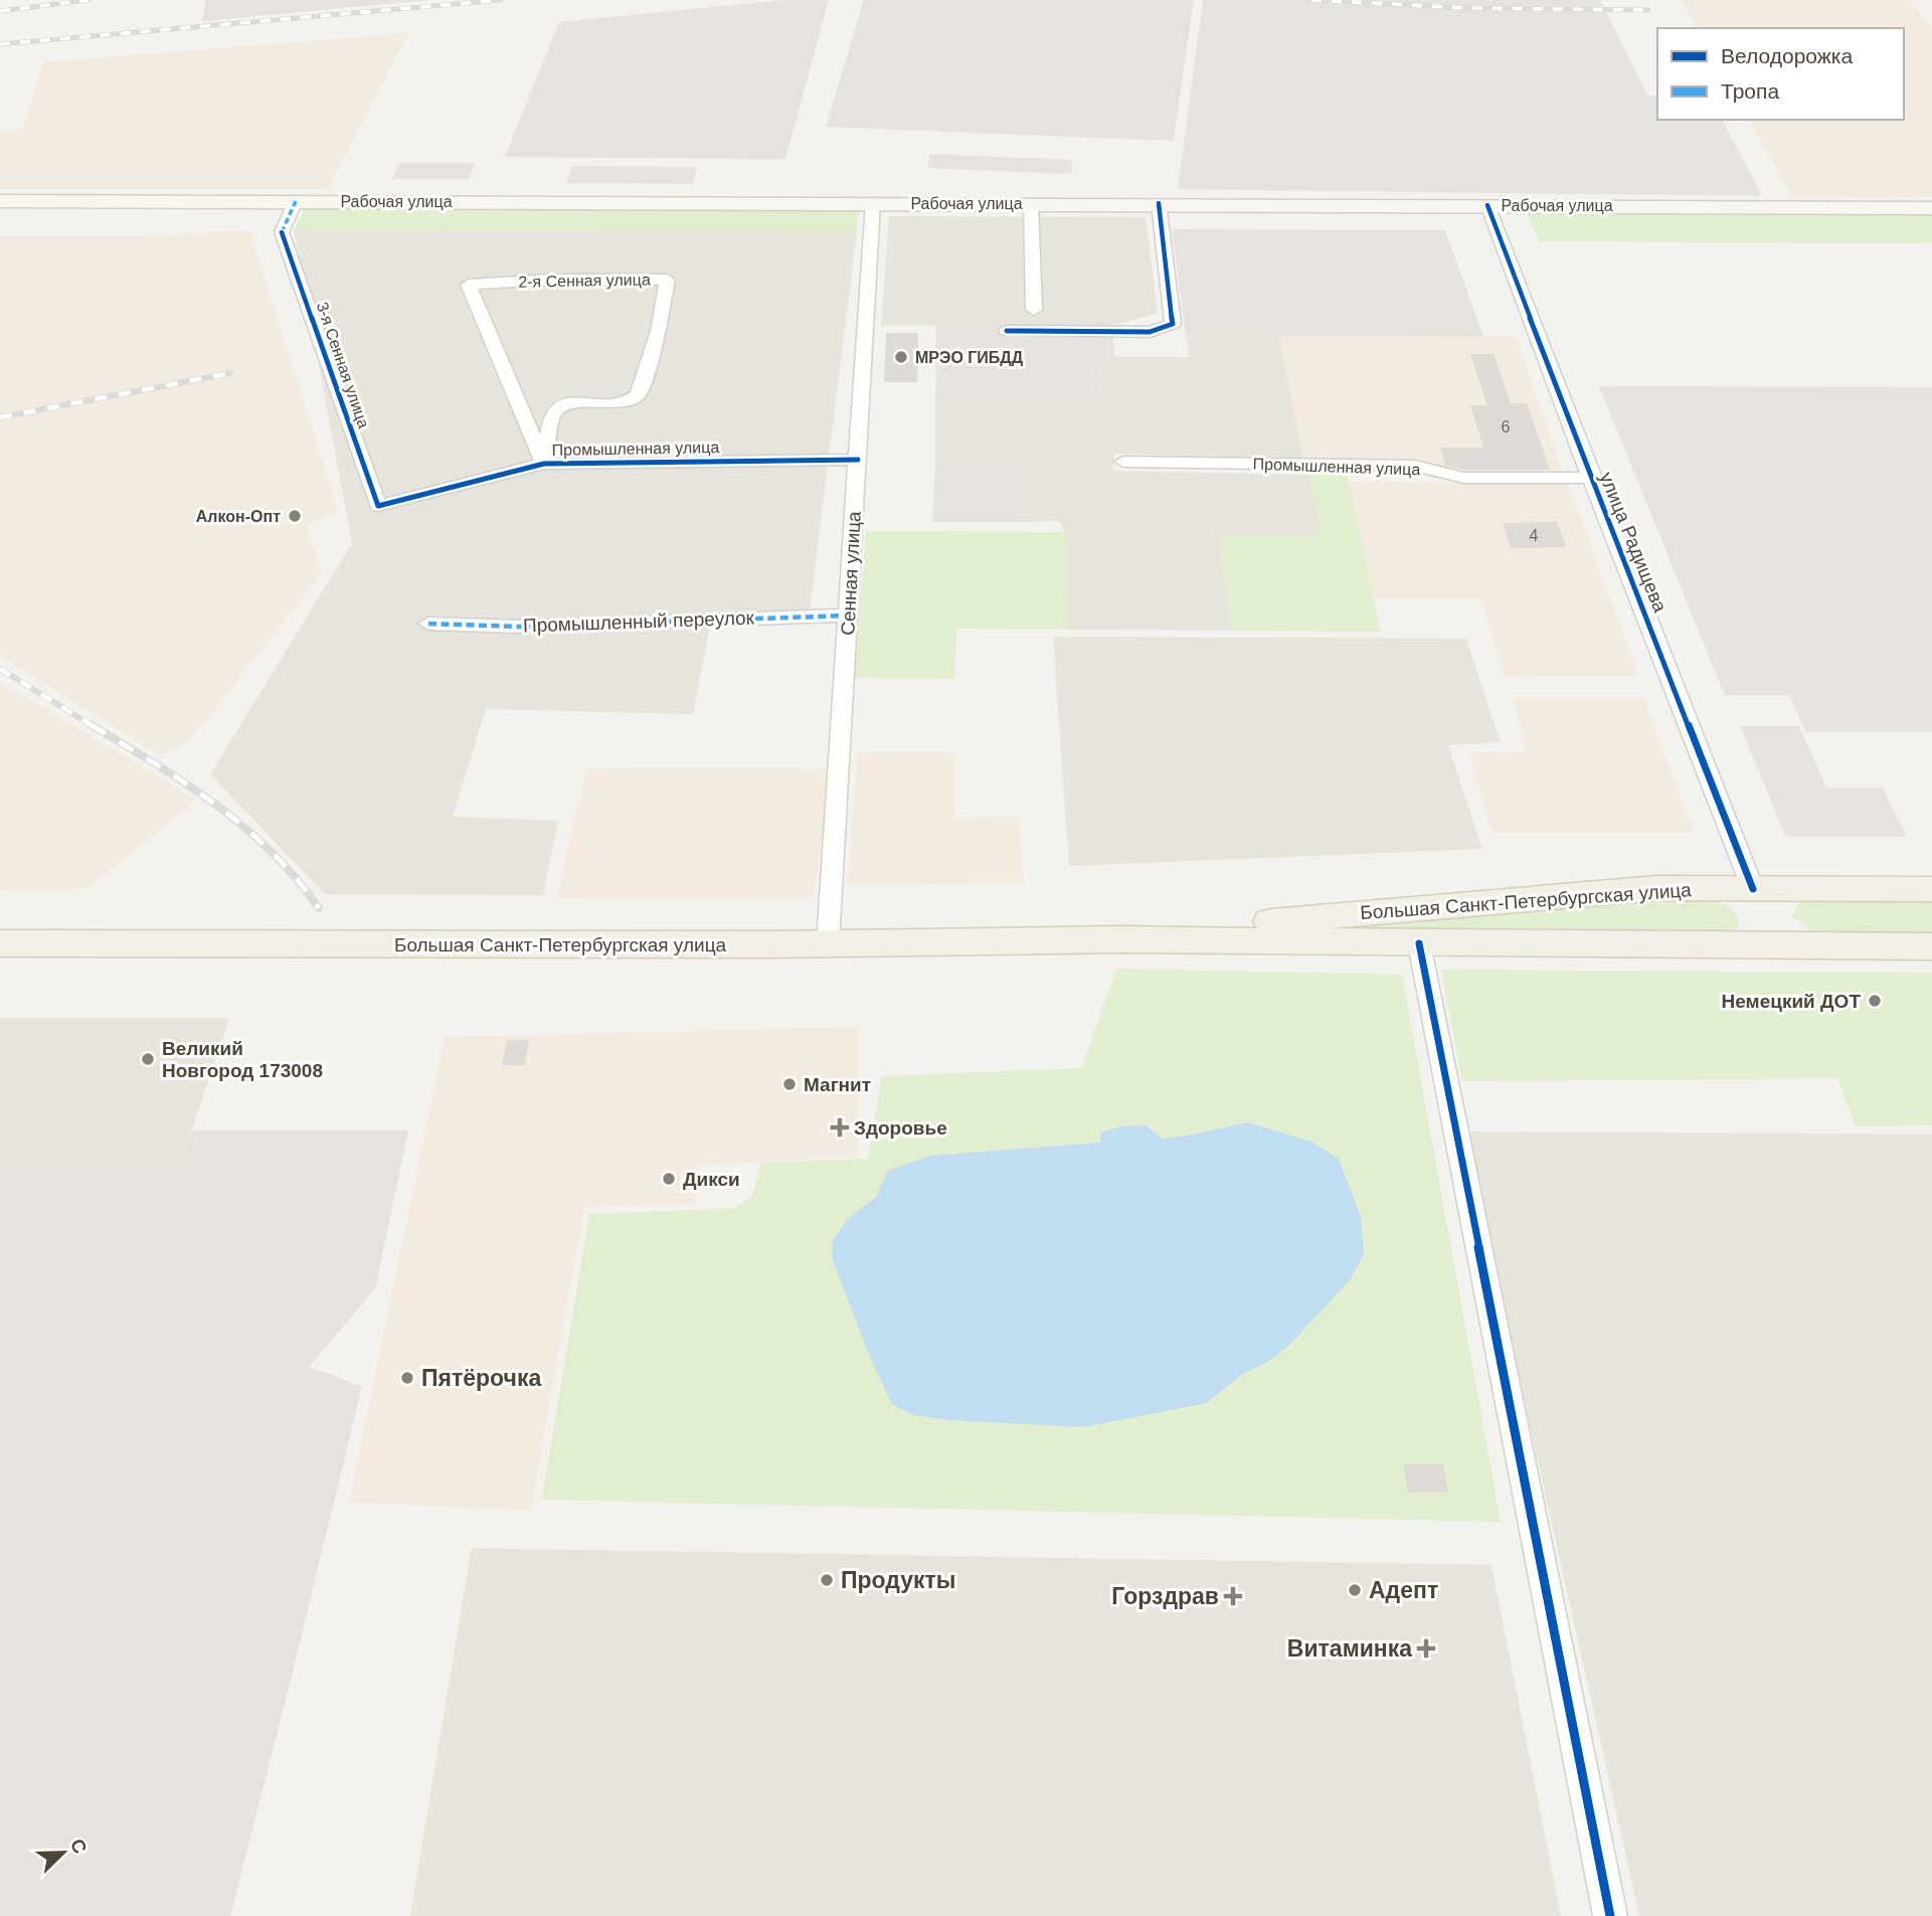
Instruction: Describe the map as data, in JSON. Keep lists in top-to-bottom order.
{
  "streets": {
    "main road": ["Рабочая улица", "Большая Санкт-Петербургская улица"],
    "street": [
      "2-я Сенная улица",
      "3-я Сенная улица",
      "Промышленная улица",
      "улица Радищева",
      "Сенная улица",
      "Промышленный переулок"
    ]
  },
  "crossings": [
    ["Рабочая улица", "улица Радищева"],
    ["Рабочая улица", "Сенная улица"],
    ["2-я Сенная улица", "Промышленная улица"],
    ["3-я Сенная улица", "Промышленная улица"],
    ["Промышленная улица", "улица Радищева"],
    ["Промышленная улица", "Сенная улица"],
    ["улица Радищева", "Большая Санкт-Петербургская улица"],
    ["Сенная улица", "Промышленный переулок"],
    ["Сенная улица", "Большая Санкт-Петербургская улица"]
  ],
  "places": {
    "other": [
      "МРЭО ГИБДД",
      "Алкон-Опт",
      "Немецкий ДОТ",
      "Великий Новгород 173008",
      "Магнит",
      "Дикси",
      "Пятёрочка",
      "Продукты",
      "Адепт"
    ],
    "health": ["Здоровье", "Горздрав", "Витаминка"]
  },
  "house_numbers": ["6", "4"],
  "legend": ["Велодорожка", "Тропа"],
  "north": "top right"
}
